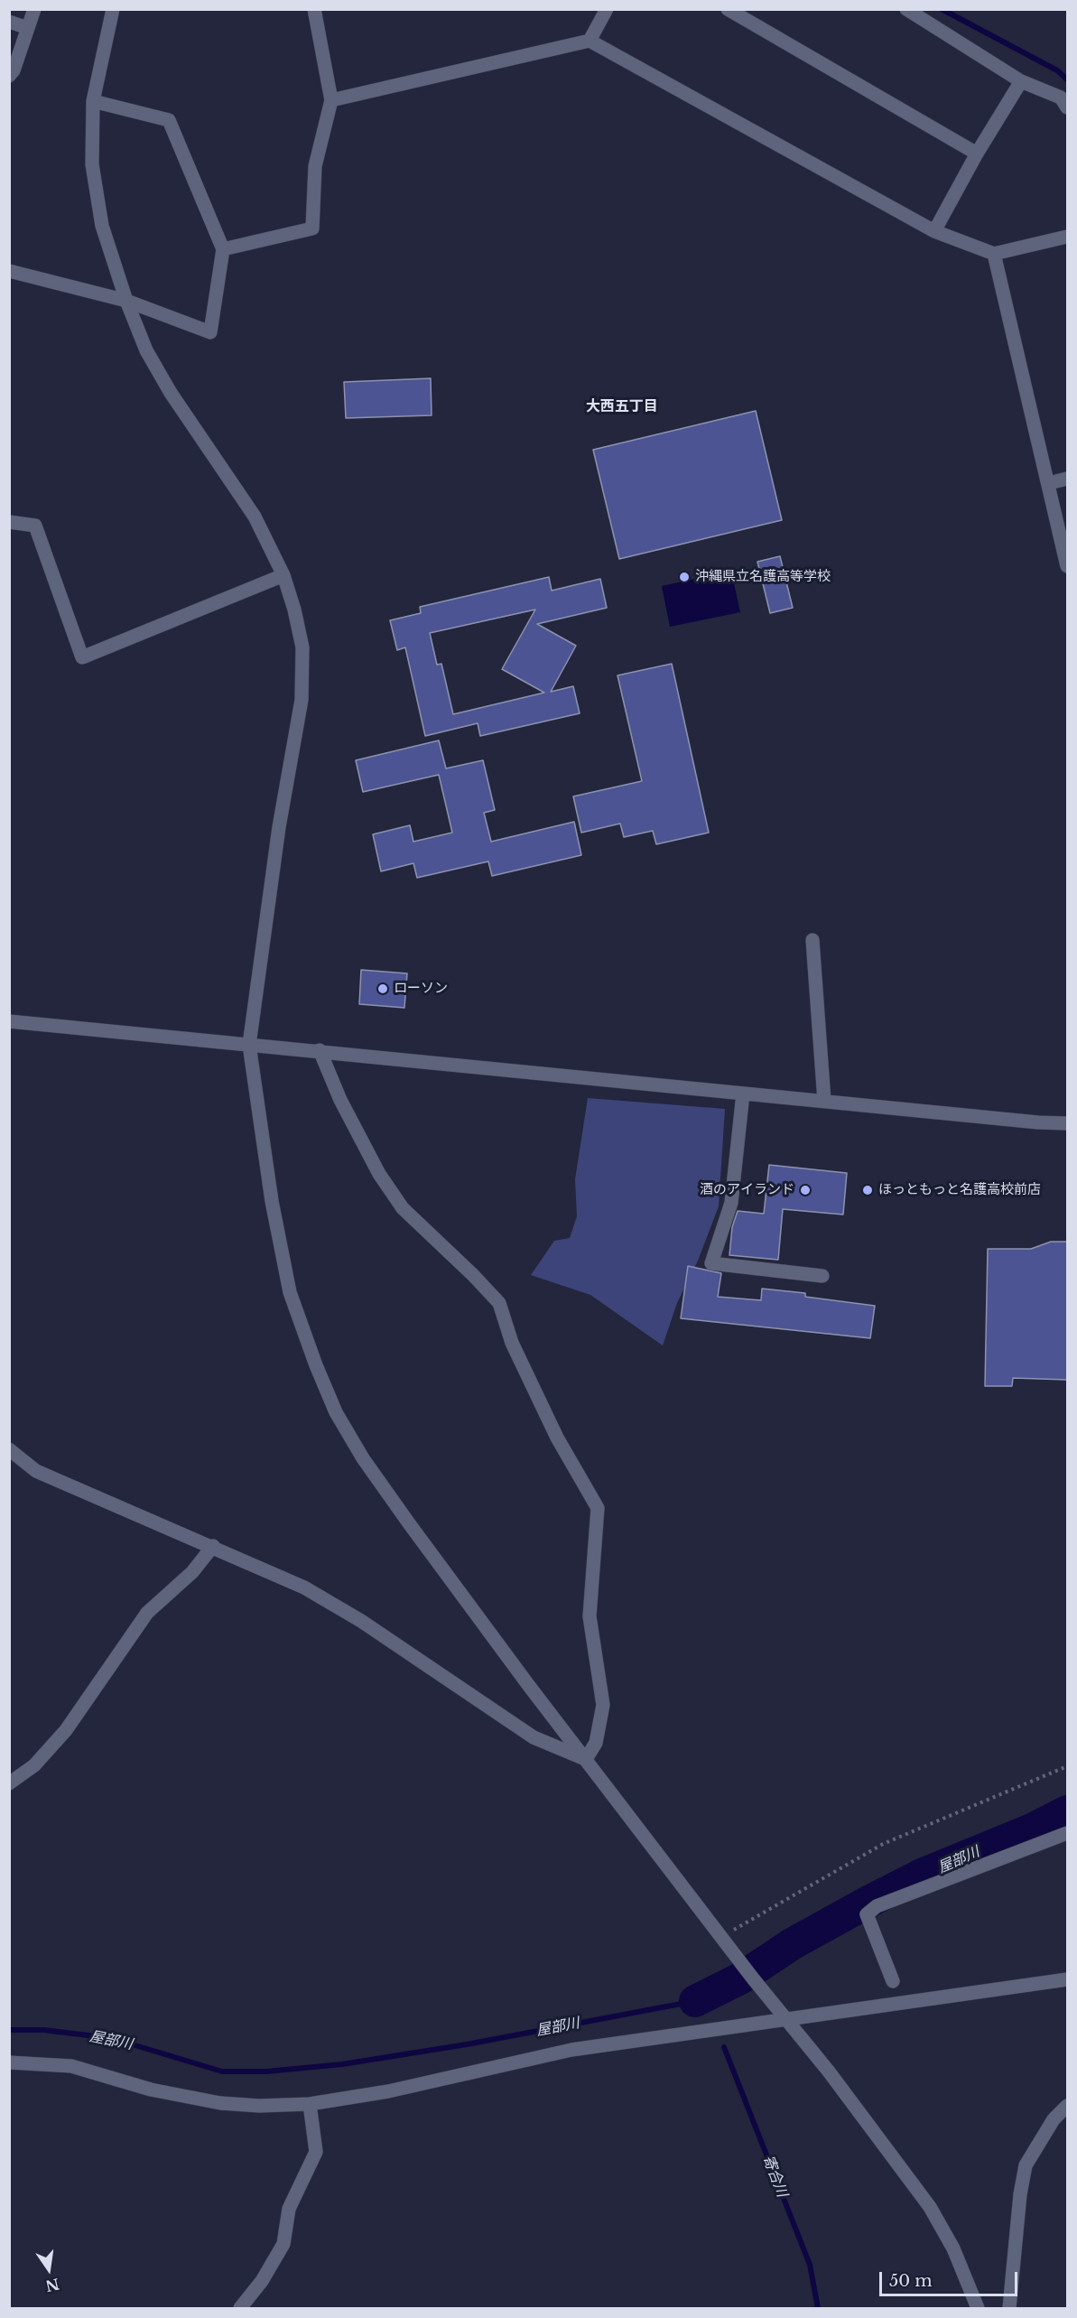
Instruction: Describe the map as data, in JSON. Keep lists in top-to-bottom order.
{
  "districts": ["大西五丁目"],
  "water": ["屋部川", "寄合川"],
  "places": [
    "沖縄県立名護高等学校",
    "ローソン",
    "酒のアイランド",
    "ほっともっと名護高校前店"
  ],
  "scale_bar": "50 m",
  "north": "bottom"
}
